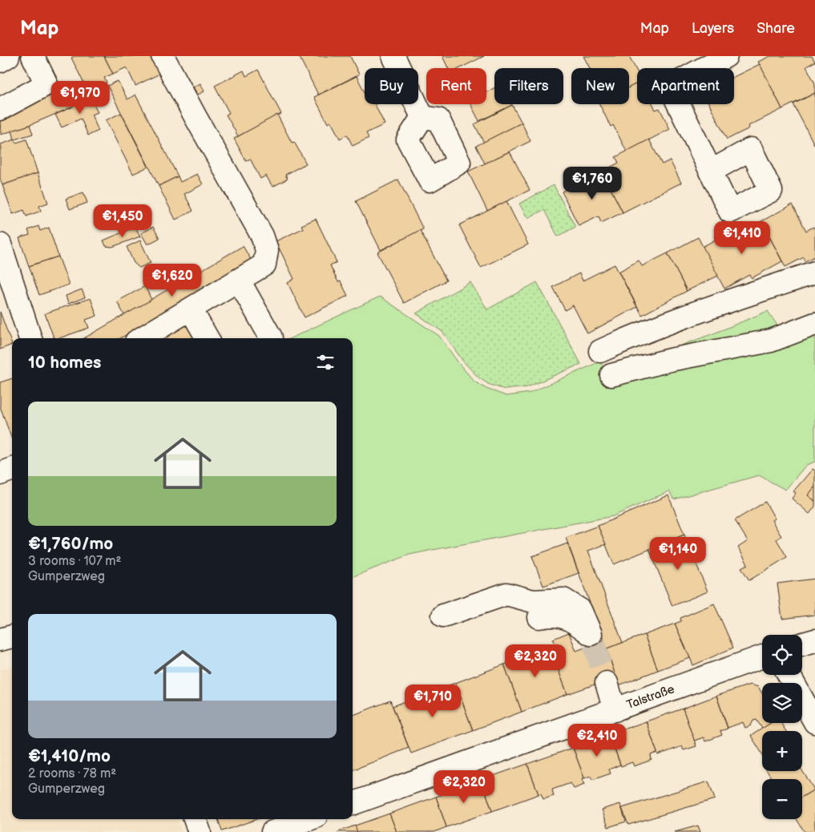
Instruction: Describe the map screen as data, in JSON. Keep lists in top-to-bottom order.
{
  "streets": {
    "street": ["Talstraße"]
  },
  "page": {
    "header": "Map",
    "nav": ["Map", "Layers", "Share"],
    "chip": [
      "Buy",
      "Rent",
      "Filters",
      "New",
      "Apartment"
    ],
    "price": [
      "€1,970",
      "€1,760",
      "€1,450",
      "€1,410",
      "€1,620",
      "€1,140",
      "€2,320",
      "€1,710",
      "€2,410",
      "€2,320"
    ],
    "heading": "10 homes",
    "list": [
      {
        "name": "€1,760/mo",
        "note": "3 rooms · 107 m² · Gumperzweg"
      },
      {
        "name": "€1,410/mo",
        "note": "2 rooms · 78 m² · Gumperzweg"
      }
    ],
    "map_buttons": ["+", "−"]
  }
}
